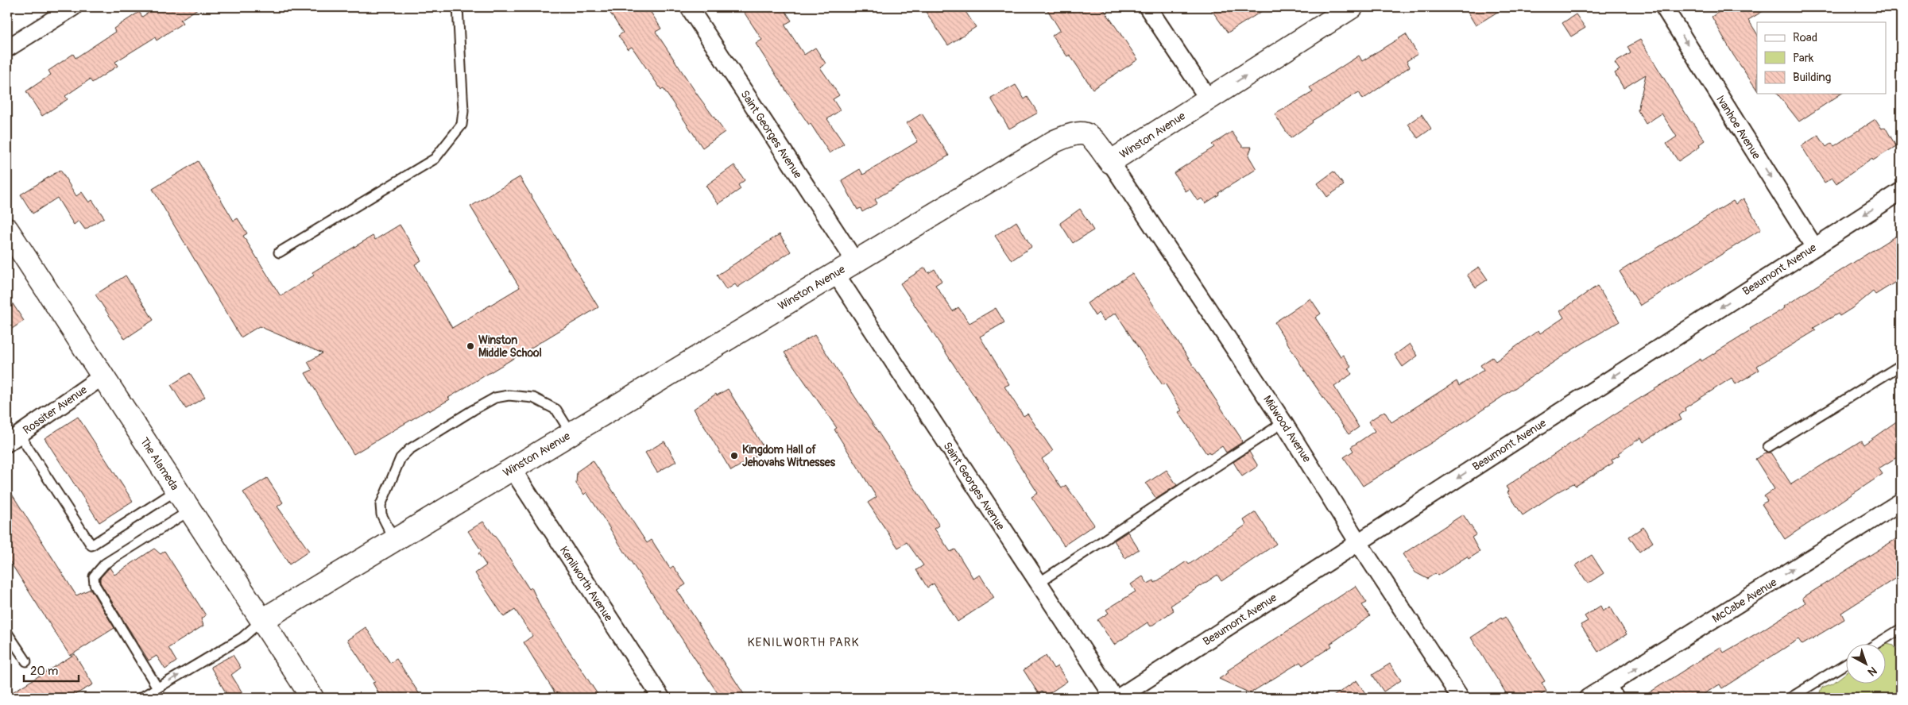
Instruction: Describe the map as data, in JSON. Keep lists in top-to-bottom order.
{
  "streets": {
    "street": [
      "Ivanhoe Avenue",
      "Saint Georges Avenue",
      "Winston Avenue",
      "Beaumont Avenue",
      "Rossiter Avenue",
      "Midwood Avenue",
      "The Alameda",
      "Kenilworth Avenue",
      "McCabe Avenue"
    ]
  },
  "crossings": [
    ["Ivanhoe Avenue", "Beaumont Avenue"],
    ["Saint Georges Avenue", "Winston Avenue"],
    ["Winston Avenue", "Midwood Avenue"],
    ["Winston Avenue", "The Alameda"],
    ["Winston Avenue", "Kenilworth Avenue"],
    ["Beaumont Avenue", "Midwood Avenue"],
    ["Rossiter Avenue", "The Alameda"]
  ],
  "one_way": ["Ivanhoe Avenue", "Beaumont Avenue", "McCabe Avenue"],
  "districts": ["KENILWORTH PARK"],
  "places": ["Winston Middle School", "Kingdom Hall of Jehovahs Witnesses"],
  "legend": ["Road", "Park", "Building"],
  "scale_bar": "20 m",
  "north": "bottom right"
}
